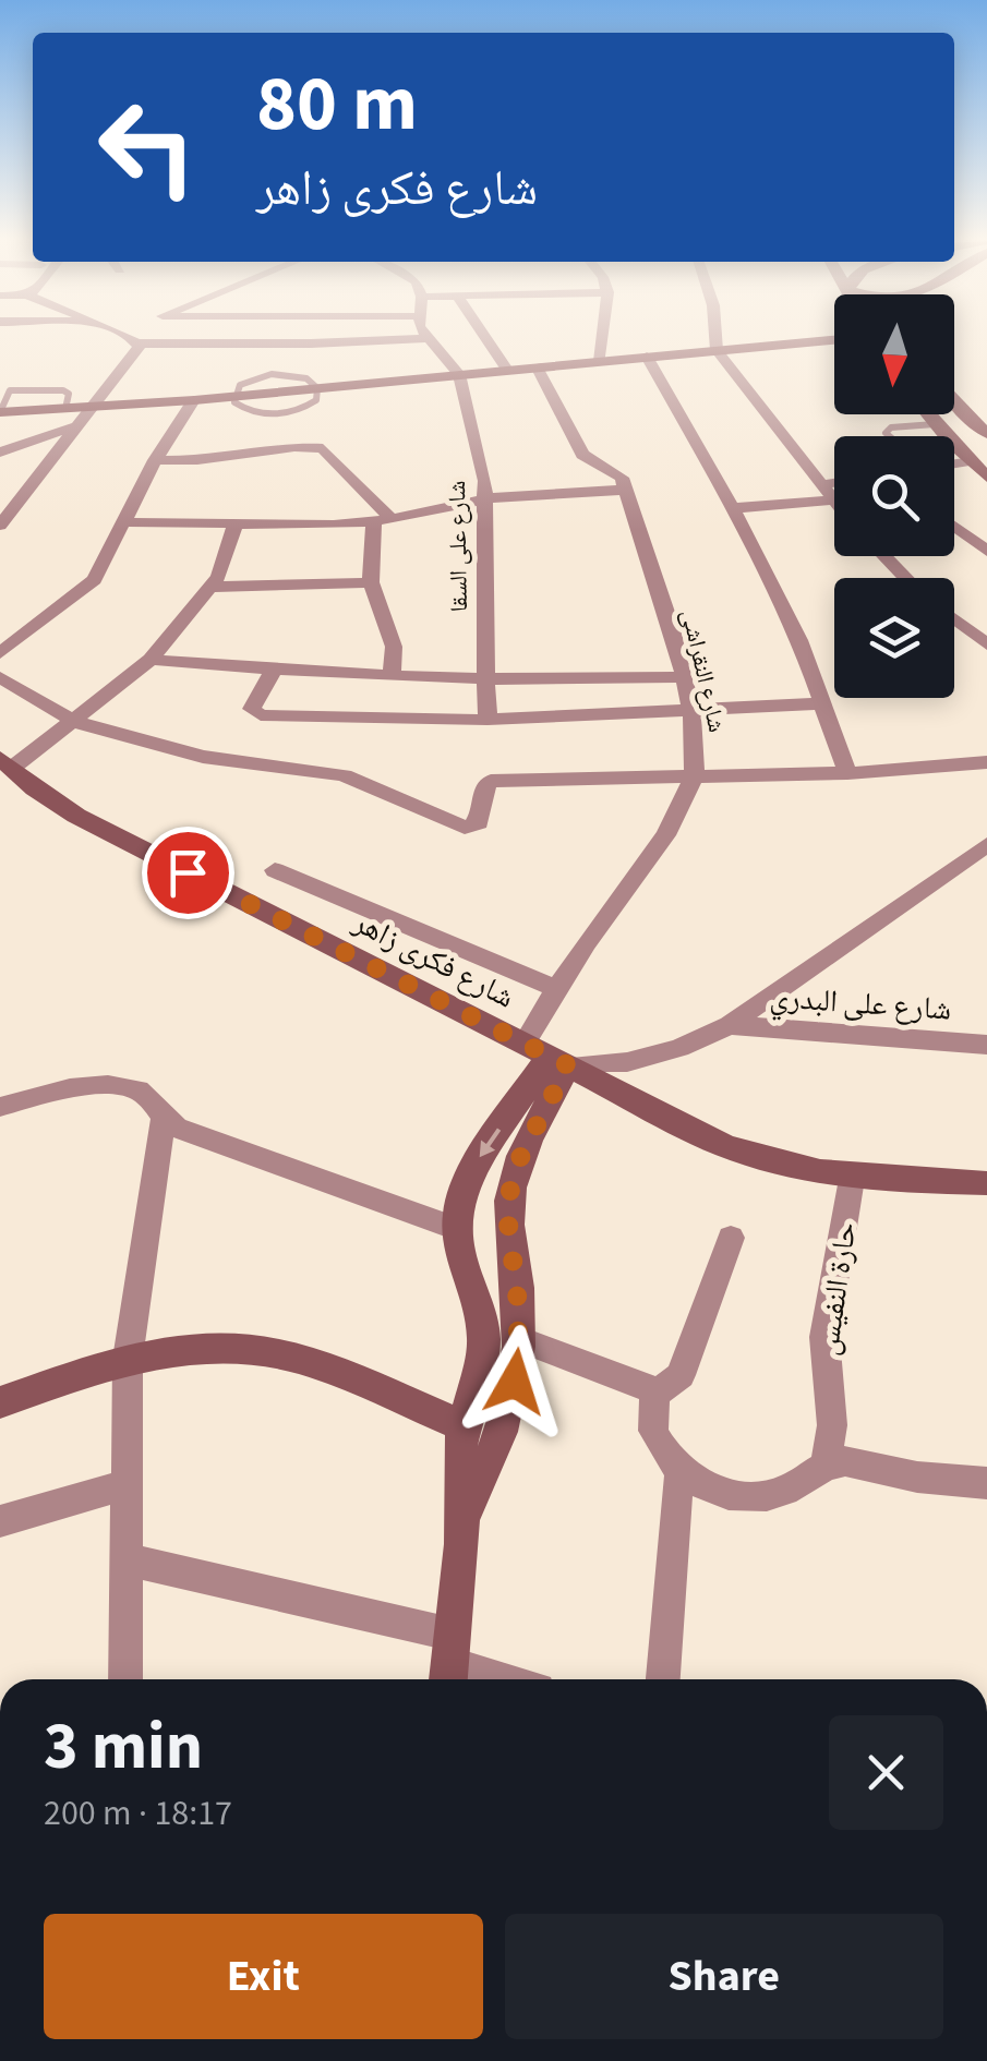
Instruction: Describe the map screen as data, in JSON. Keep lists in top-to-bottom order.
{
  "streets": {
    "street": [
      "شارع على السقا",
      "شارع النقراشى",
      "شارع فكرى زاهر",
      "شارع على البدري",
      "حارة النفيس"
    ]
  },
  "crossings": [
    ["شارع النقراشى", "شارع فكرى زاهر"],
    ["شارع فكرى زاهر", "حارة النفيس"]
  ],
  "north": "bottom",
  "page": {
    "turn": ["80 m", "شارع فكرى زاهر"],
    "heading": ["3 min", "200 m · 18:17"],
    "buttons": ["Exit", "Share"]
  }
}
